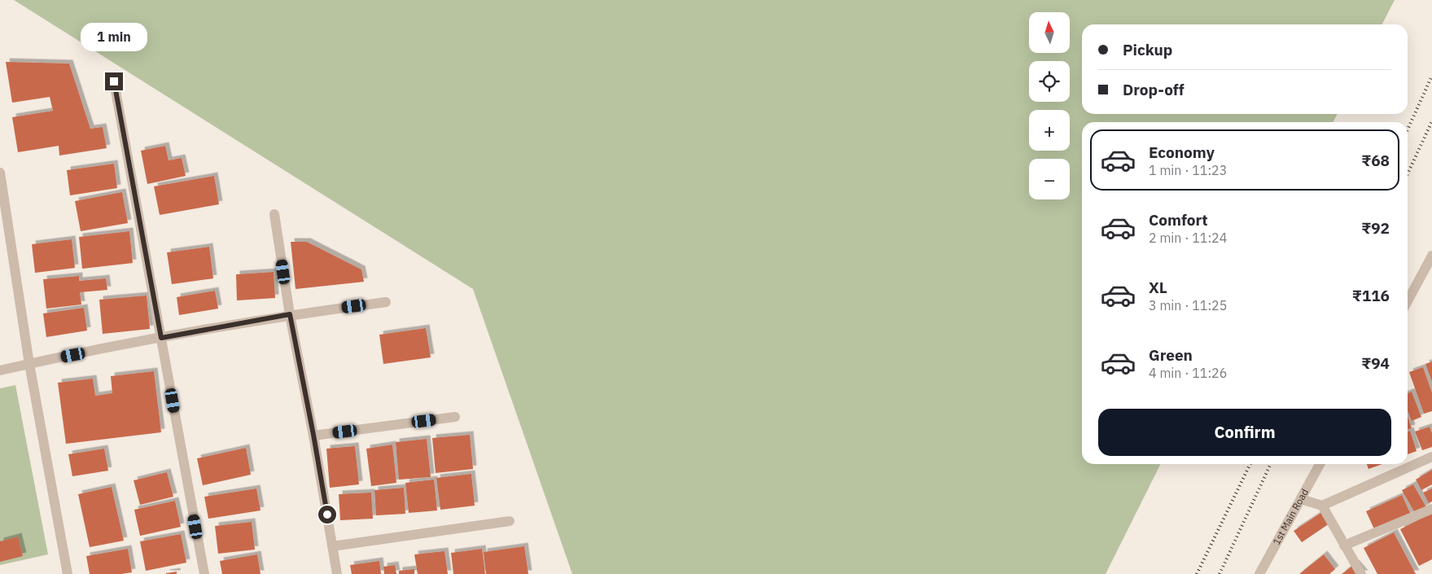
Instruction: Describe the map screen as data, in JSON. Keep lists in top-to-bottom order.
{
  "streets": {
    "street": ["1st Main Road"]
  },
  "north": "top",
  "page": {
    "map_buttons": ["+", "−"],
    "bubble": "1 min",
    "banner": ["Pickup", "Drop-off"],
    "list": [
      {
        "name": "Economy",
        "note": "1 min · 11:23",
        "value": "₹68"
      },
      {
        "name": "Comfort",
        "note": "2 min · 11:24",
        "value": "₹92"
      },
      {
        "name": "XL",
        "note": "3 min · 11:25",
        "value": "₹116"
      },
      {
        "name": "Green",
        "note": "4 min · 11:26",
        "value": "₹94"
      }
    ],
    "buttons": "Confirm"
  }
}
